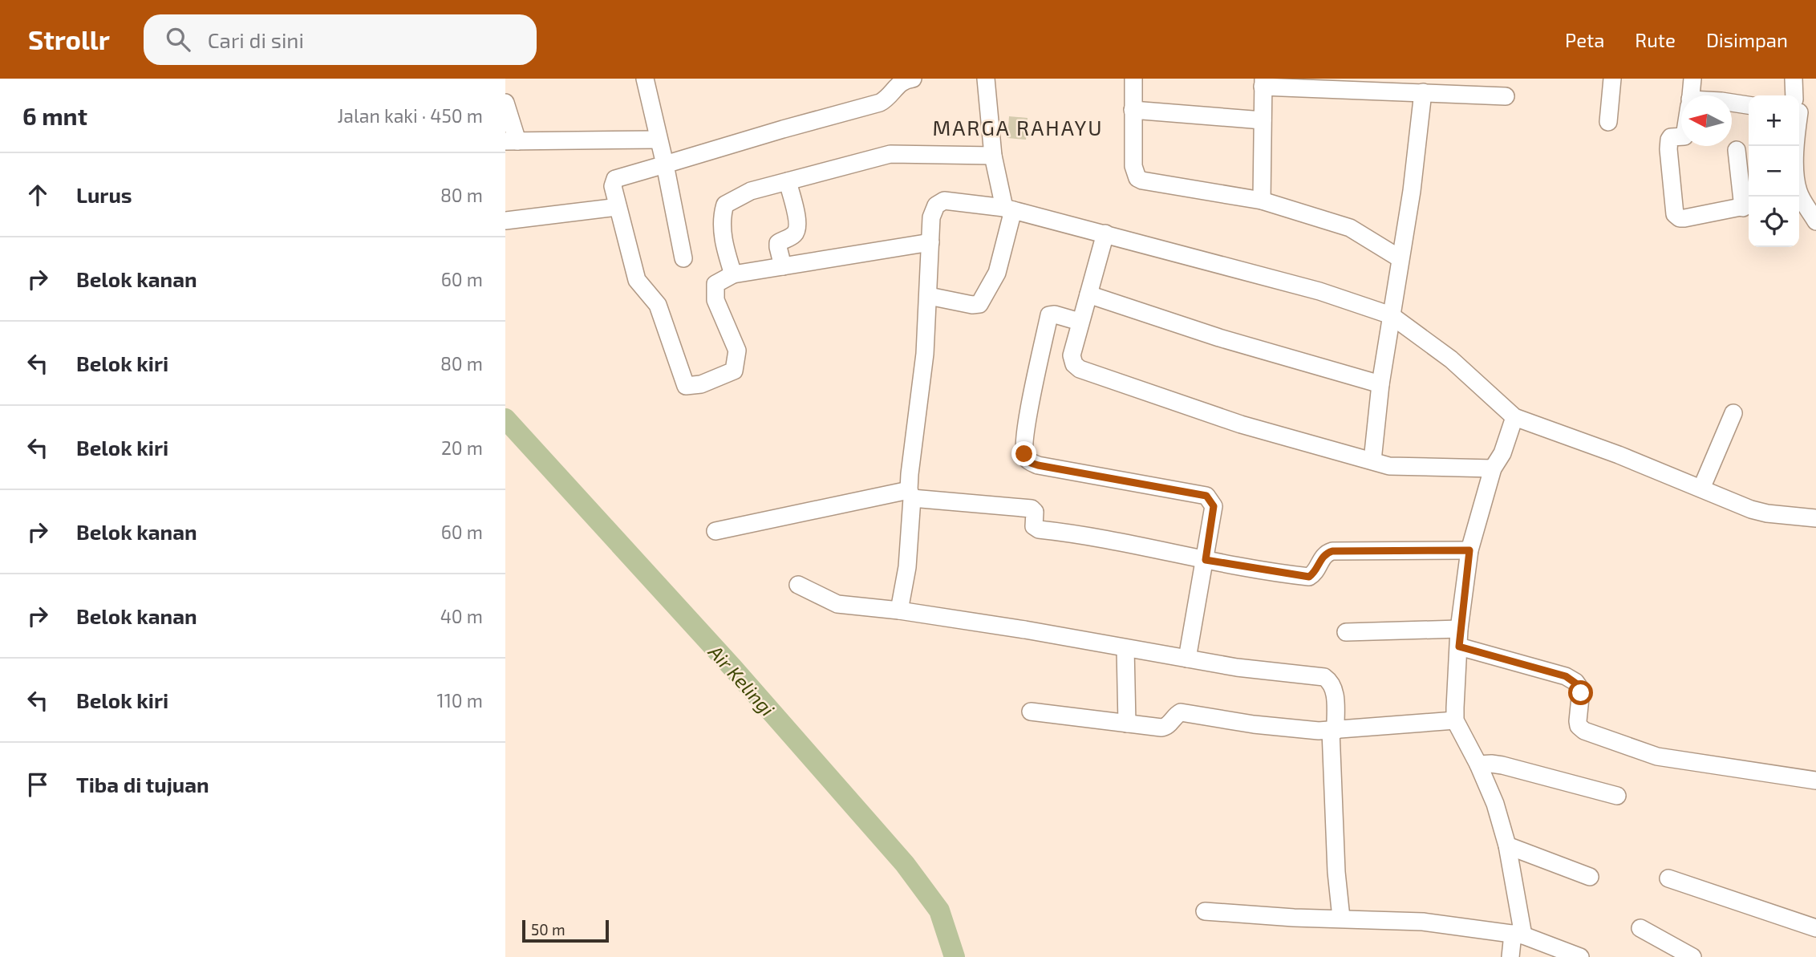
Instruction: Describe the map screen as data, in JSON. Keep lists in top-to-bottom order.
{
  "districts": ["MARGA RAHAYU"],
  "water": ["Air Kelingi"],
  "scale_bar": "50 m",
  "north": "left",
  "page": {
    "header": "Strollr",
    "search": "Cari di sini",
    "nav": ["Peta", "Rute", "Disimpan"],
    "heading": ["6 mnt", "Jalan kaki · 450 m"],
    "map_buttons": ["+", "−"],
    "list": [
      ["Lurus", "80 m"],
      ["Belok kanan", "60 m"],
      ["Belok kiri", "80 m"],
      ["Belok kiri", "20 m"],
      ["Belok kanan", "60 m"],
      ["Belok kanan", "40 m"],
      ["Belok kiri", "110 m"],
      "Tiba di tujuan"
    ],
    "scale": "50 m"
  }
}
